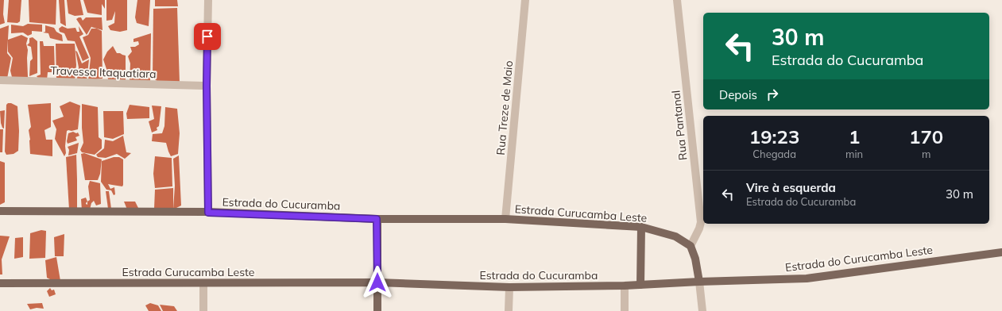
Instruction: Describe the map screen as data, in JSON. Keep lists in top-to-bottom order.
{
  "streets": {
    "main road": ["Estrada do Cucuramba", "Estrada Curucamba Leste", "Estrada do Curucamba Leste"],
    "street": ["Travessa Itaquatiara", "Rua Treze de Maio", "Rua Pantanal"]
  },
  "crossings": [
    ["Rua Treze de Maio", "Estrada do Cucuramba"],
    ["Rua Treze de Maio", "Estrada Curucamba Leste"],
    ["Rua Pantanal", "Estrada Curucamba Leste"],
    ["Estrada do Cucuramba", "Estrada Curucamba Leste"],
    ["Estrada do Cucuramba", "Estrada do Curucamba Leste"]
  ],
  "page": {
    "turn": ["30 m", "Estrada do Cucuramba"],
    "then": "Depois",
    "eta": [
      "19:23",
      "Chegada",
      "1",
      "min",
      "170",
      "m"
    ],
    "list": [
      {
        "name": "Vire à esquerda",
        "note": "Estrada do Cucuramba",
        "value": "30 m"
      }
    ]
  }
}
